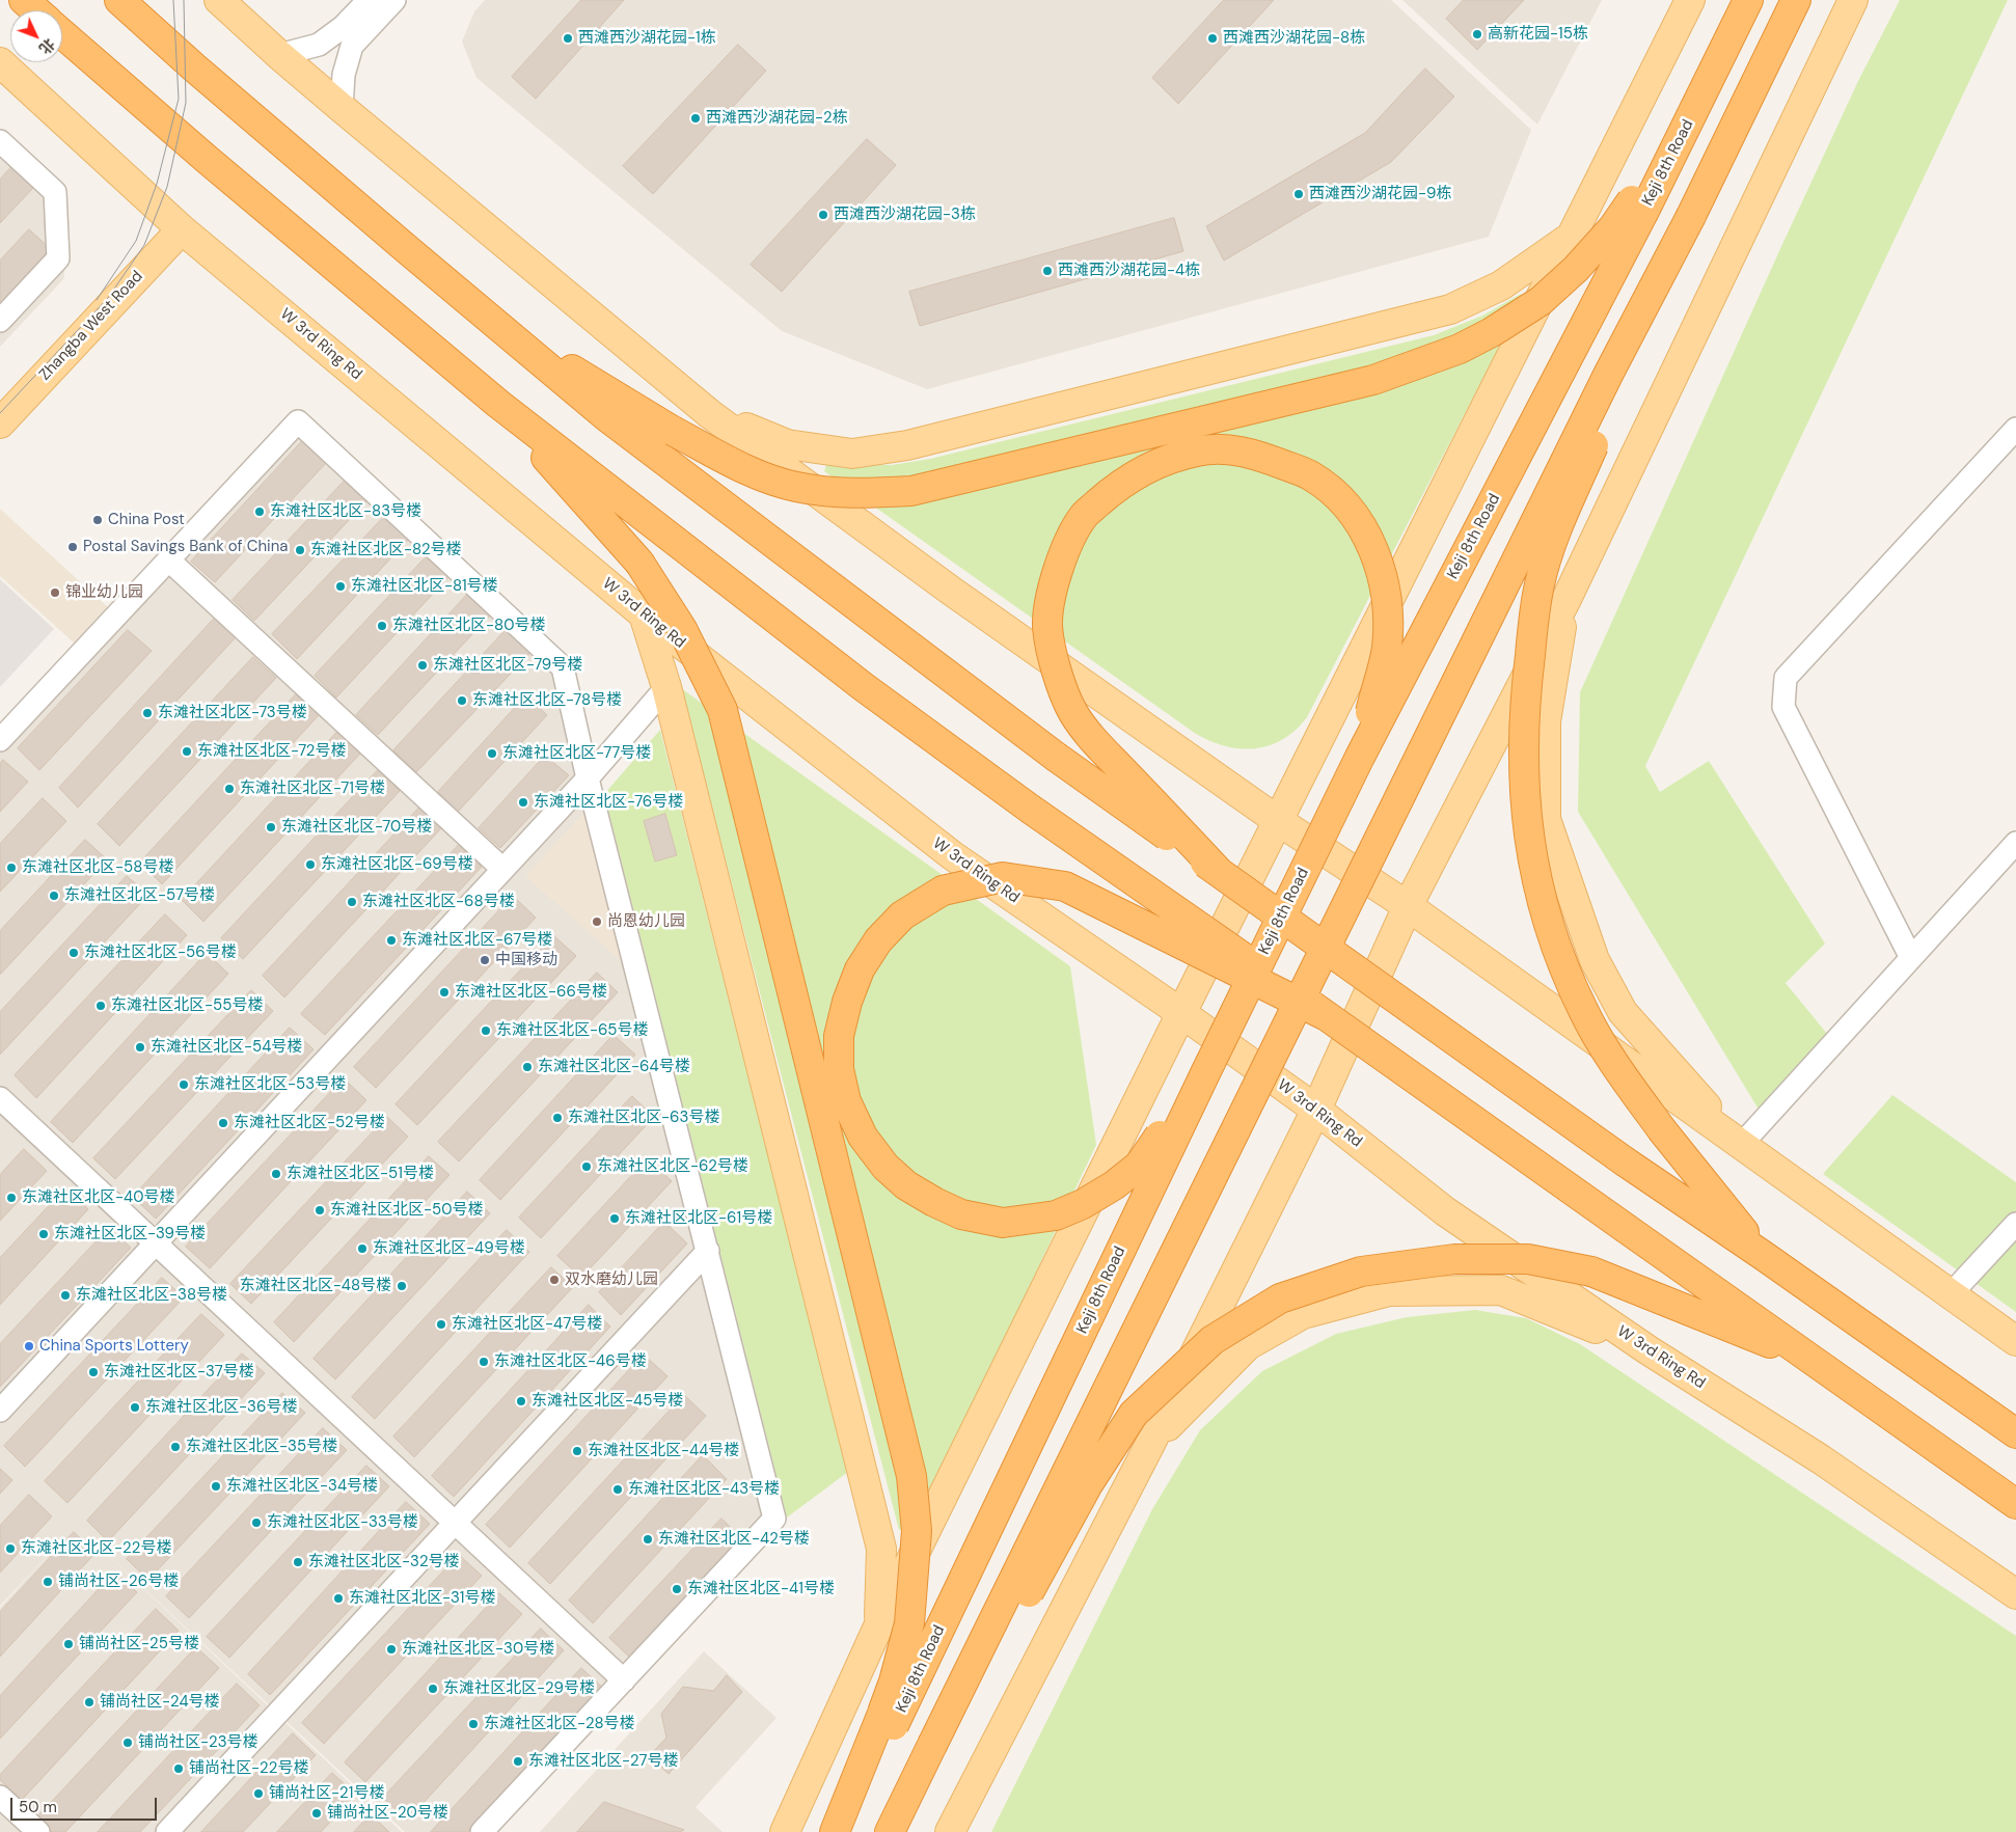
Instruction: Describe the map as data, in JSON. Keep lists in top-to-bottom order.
{
  "streets": {
    "highway": ["Keji 8th Road"],
    "main road": ["Zhangba West Road", "W 3rd Ring Rd"]
  },
  "crossings": [
    ["Zhangba West Road", "W 3rd Ring Rd"]
  ],
  "places": [
    "高新花园-15栋",
    "西滩西沙湖花园-1栋",
    "西滩西沙湖花园-8栋",
    "西滩西沙湖花园-2栋",
    "西滩西沙湖花园-9栋",
    "西滩西沙湖花园-3栋",
    "西滩西沙湖花园-4栋",
    "东滩社区北区-83号楼",
    "China Post",
    "Postal Savings Bank of China",
    "东滩社区北区-82号楼",
    "东滩社区北区-81号楼",
    "锦业幼儿园",
    "东滩社区北区-80号楼",
    "东滩社区北区-79号楼",
    "东滩社区北区-78号楼",
    "东滩社区北区-73号楼",
    "东滩社区北区-72号楼",
    "东滩社区北区-77号楼",
    "东滩社区北区-71号楼",
    "东滩社区北区-76号楼",
    "东滩社区北区-70号楼",
    "东滩社区北区-69号楼",
    "东滩社区北区-58号楼",
    "东滩社区北区-57号楼",
    "东滩社区北区-68号楼",
    "尚恩幼儿园",
    "东滩社区北区-67号楼",
    "东滩社区北区-56号楼",
    "中国移动",
    "东滩社区北区-66号楼",
    "东滩社区北区-55号楼",
    "东滩社区北区-65号楼",
    "东滩社区北区-54号楼",
    "东滩社区北区-64号楼",
    "东滩社区北区-53号楼",
    "东滩社区北区-63号楼",
    "东滩社区北区-52号楼",
    "东滩社区北区-62号楼",
    "东滩社区北区-51号楼",
    "东滩社区北区-40号楼",
    "东滩社区北区-50号楼",
    "东滩社区北区-61号楼",
    "东滩社区北区-39号楼",
    "东滩社区北区-49号楼",
    "双水磨幼儿园",
    "东滩社区北区-48号楼",
    "东滩社区北区-38号楼",
    "东滩社区北区-47号楼",
    "China Sports Lottery",
    "东滩社区北区-46号楼",
    "东滩社区北区-37号楼",
    "东滩社区北区-45号楼",
    "东滩社区北区-36号楼",
    "东滩社区北区-35号楼",
    "东滩社区北区-44号楼",
    "东滩社区北区-34号楼",
    "东滩社区北区-43号楼",
    "东滩社区北区-33号楼",
    "东滩社区北区-42号楼",
    "东滩社区北区-22号楼",
    "东滩社区北区-32号楼",
    "铺尚社区-26号楼",
    "东滩社区北区-41号楼",
    "东滩社区北区-31号楼",
    "铺尚社区-25号楼",
    "东滩社区北区-30号楼",
    "东滩社区北区-29号楼",
    "铺尚社区-24号楼",
    "东滩社区北区-28号楼",
    "铺尚社区-23号楼",
    "东滩社区北区-27号楼",
    "铺尚社区-22号楼",
    "铺尚社区-21号楼",
    "铺尚社区-20号楼"
  ],
  "scale_bar": "50 m",
  "north": "bottom right"
}
